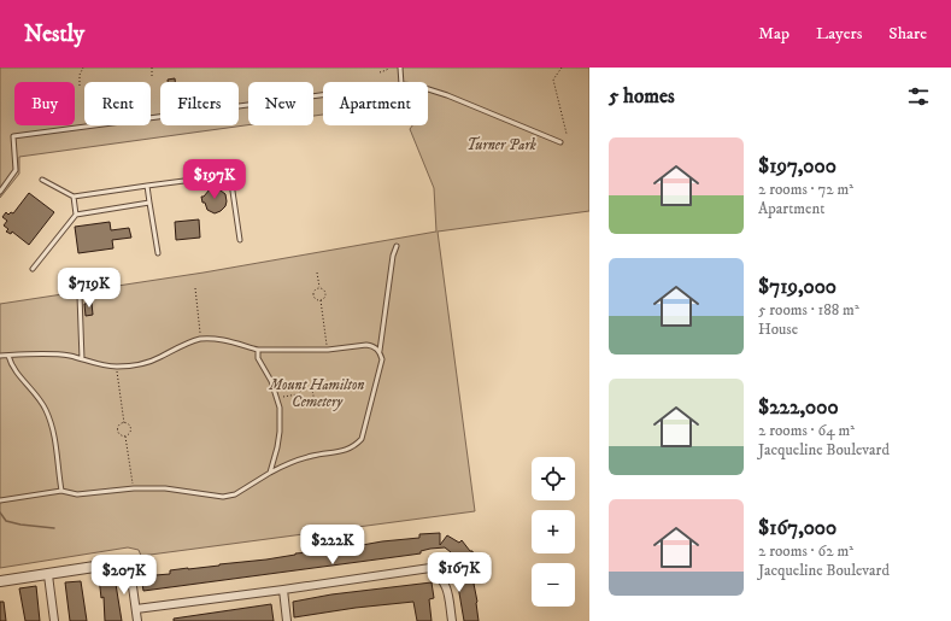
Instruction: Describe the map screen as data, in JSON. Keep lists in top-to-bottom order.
{
  "parks": ["Turner Park", "Mount Hamilton Cemetery"],
  "page": {
    "header": "Nestly",
    "nav": ["Map", "Layers", "Share"],
    "heading": "5 homes",
    "chip": [
      "Buy",
      "Rent",
      "Filters",
      "New",
      "Apartment"
    ],
    "list": [
      {
        "name": "$197,000",
        "note": "2 rooms · 72 m² · Apartment"
      },
      {
        "name": "$719,000",
        "note": "5 rooms · 188 m² · House"
      },
      {
        "name": "$222,000",
        "note": "2 rooms · 64 m² · Jacqueline Boulevard"
      },
      {
        "name": "$167,000",
        "note": "2 rooms · 62 m² · Jacqueline Boulevard"
      }
    ],
    "price": [
      "$197K",
      "$719K",
      "$222K",
      "$167K",
      "$207K"
    ],
    "map_buttons": ["+", "−"]
  }
}
